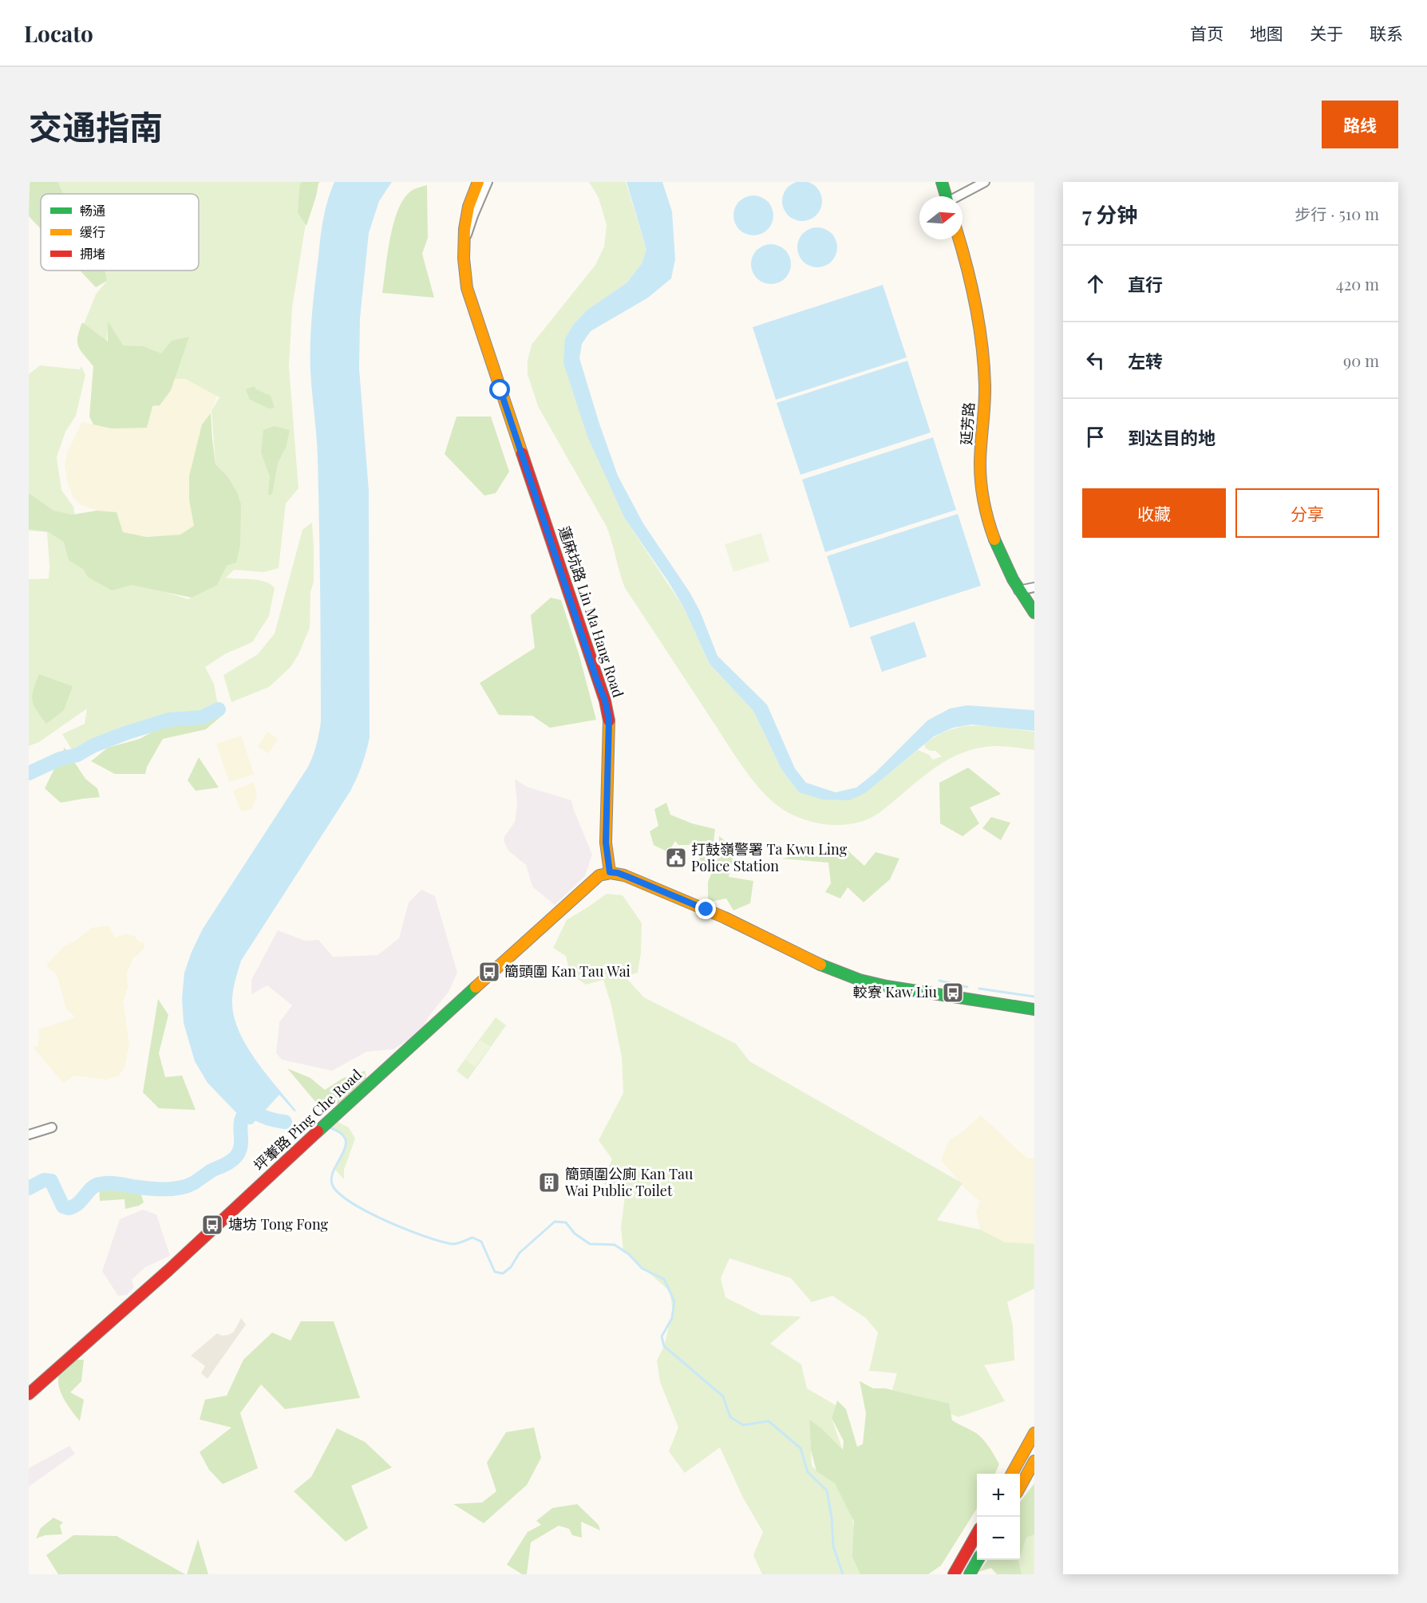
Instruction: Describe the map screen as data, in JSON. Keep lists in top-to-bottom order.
{
  "streets": {
    "main road": ["延芳路", "蓮麻坑路 Lin Ma Hang Road", "坪輋路 Ping Che Road"]
  },
  "crossings": [
    ["蓮麻坑路 Lin Ma Hang Road", "坪輋路 Ping Che Road"]
  ],
  "places": {
    "public building": ["打鼓嶺警署 Ta Kwu Ling Police Station"],
    "bus stop": ["簡頭圍 Kan Tau Wai", "較寮 Kaw Liu", "塘坊 Tong Fong"],
    "building": ["簡頭圍公廁 Kan Tau Wai Public Toilet"]
  },
  "legend": ["畅通", "缓行", "拥堵"],
  "north": "right",
  "page": {
    "header": "Locato",
    "nav": [
      "首页",
      "地图",
      "关于",
      "联系"
    ],
    "title": "交通指南",
    "buttons": [
      "路线",
      ["收藏", "分享"]
    ],
    "heading": ["7 分钟", "步行 · 510 m"],
    "list": [
      ["直行", "420 m"],
      ["左转", "90 m"],
      "到达目的地"
    ],
    "map_buttons": ["+", "−"]
  }
}
